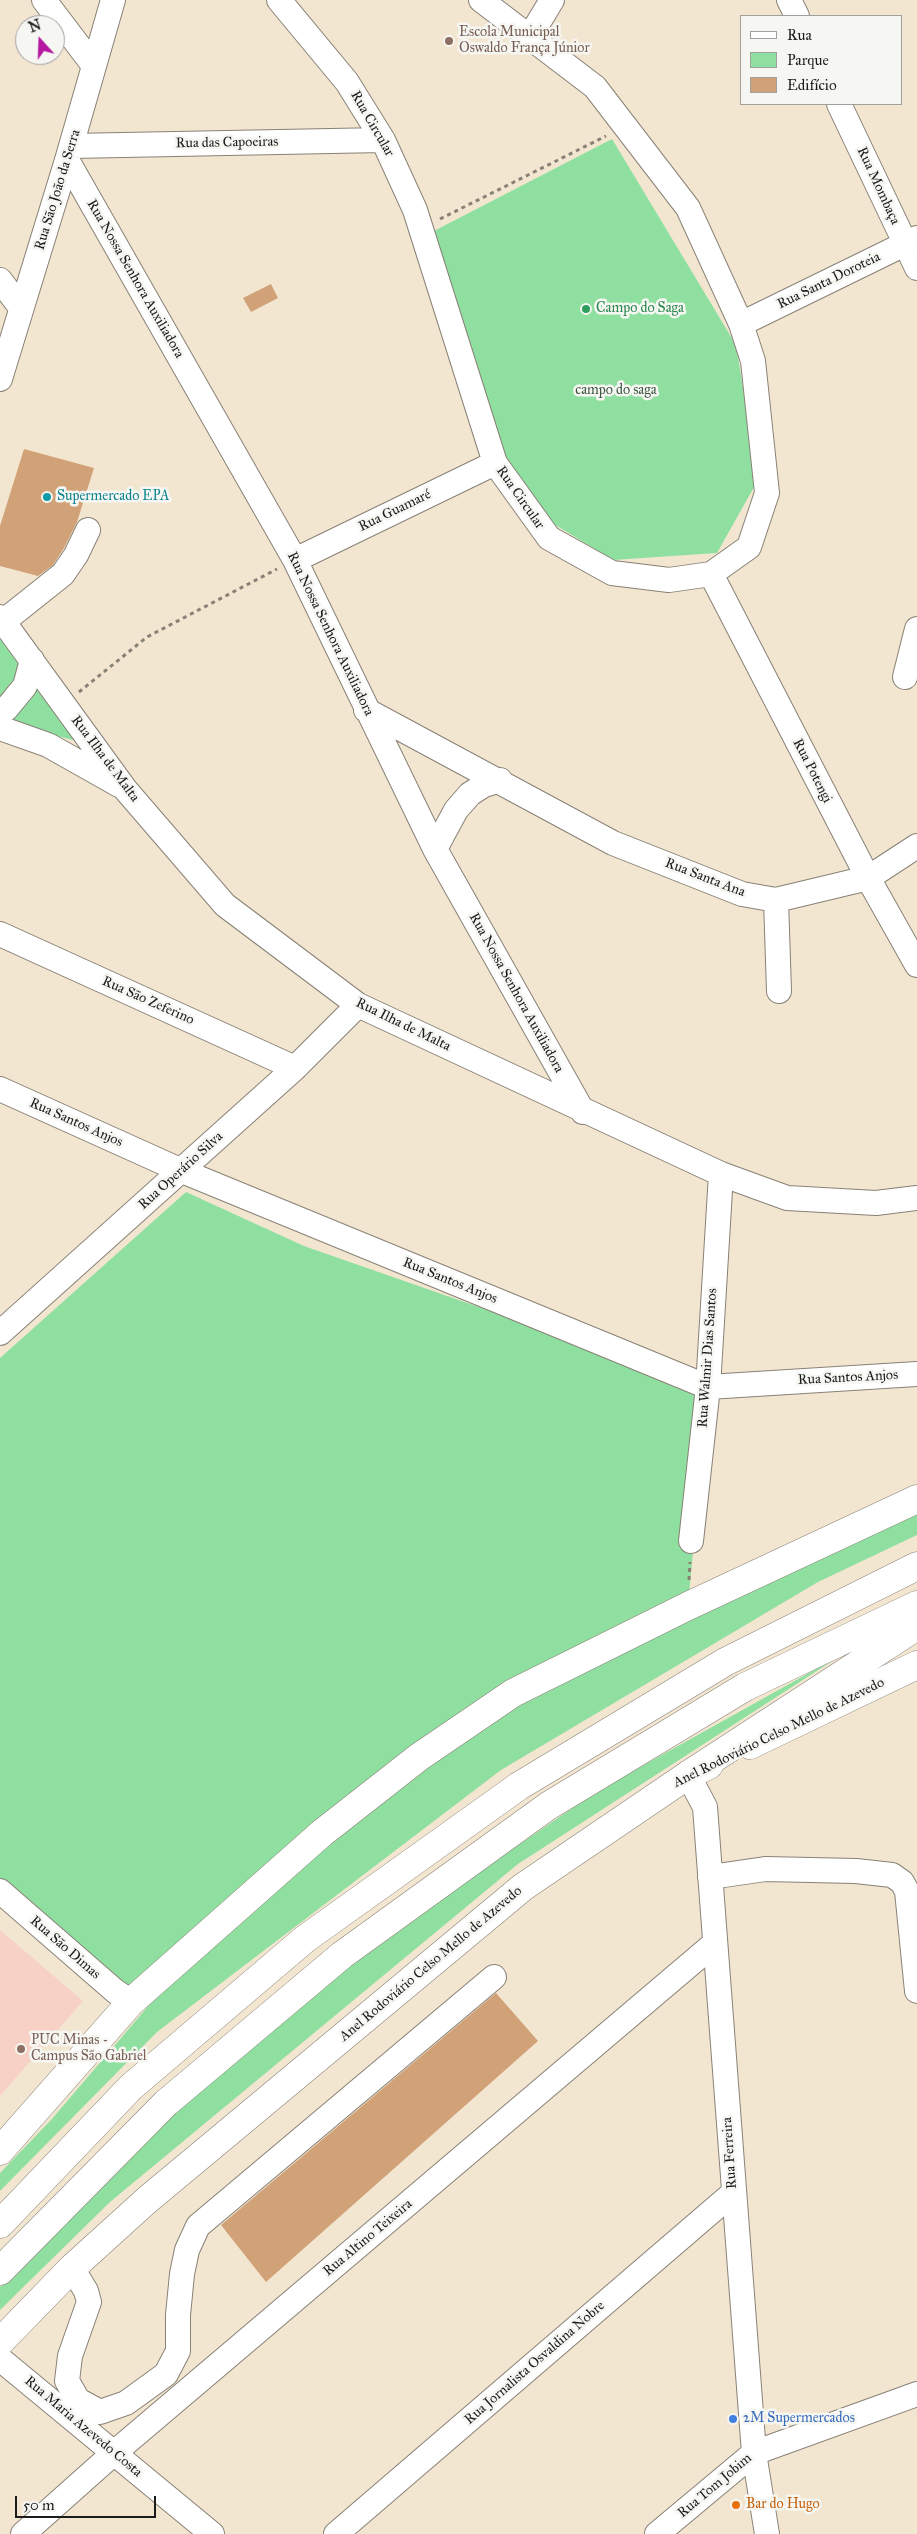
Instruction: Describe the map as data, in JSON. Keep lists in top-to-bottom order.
{
  "streets": {
    "main road": ["Anel Rodoviário Celso Mello de Azevedo"],
    "street": [
      "Rua Circular",
      "Rua das Capoeiras",
      "Rua Mombaça",
      "Rua São João da Serra",
      "Rua Nossa Senhora Auxiliadora",
      "Rua Santa Doroteia",
      "Rua Guamaré",
      "Rua Ilha de Malta",
      "Rua Potengi",
      "Rua Santa Ana",
      "Rua São Zeferino",
      "Rua Santos Anjos",
      "Rua Operário Silva",
      "Rua Walmir Dias Santos",
      "Rua São Dimas",
      "Rua Ferreira",
      "Rua Altino Teixeira",
      "Rua Jornalista Osvaldina Nobre",
      "Rua Maria Azevedo Costa",
      "Rua Tom Jobim"
    ]
  },
  "crossings": [
    ["Rua Circular", "Rua das Capoeiras"],
    ["Rua Circular", "Rua Santa Doroteia"],
    ["Rua Circular", "Rua Guamaré"],
    ["Rua Circular", "Rua Potengi"],
    ["Rua das Capoeiras", "Rua São João da Serra"],
    ["Rua das Capoeiras", "Rua Nossa Senhora Auxiliadora"],
    ["Rua Mombaça", "Rua Santa Doroteia"],
    ["Rua São João da Serra", "Rua Nossa Senhora Auxiliadora"],
    ["Rua Nossa Senhora Auxiliadora", "Rua Guamaré"],
    ["Rua Nossa Senhora Auxiliadora", "Rua Ilha de Malta"],
    ["Rua Nossa Senhora Auxiliadora", "Rua Santa Ana"],
    ["Rua Ilha de Malta", "Rua Operário Silva"],
    ["Rua Ilha de Malta", "Rua Walmir Dias Santos"],
    ["Rua Potengi", "Rua Santa Ana"],
    ["Rua São Zeferino", "Rua Operário Silva"],
    ["Rua Santos Anjos", "Rua Operário Silva"],
    ["Rua Santos Anjos", "Rua Walmir Dias Santos"],
    ["Anel Rodoviário Celso Mello de Azevedo", "Rua Ferreira"],
    ["Rua Ferreira", "Rua Altino Teixeira"],
    ["Rua Ferreira", "Rua Jornalista Osvaldina Nobre"],
    ["Rua Ferreira", "Rua Tom Jobim"],
    ["Rua Altino Teixeira", "Rua Maria Azevedo Costa"]
  ],
  "parks": ["campo do saga"],
  "places": [
    "Escola Municipal Oswaldo França Júnior",
    "Campo do Saga",
    "Supermercado EPA",
    "PUC Minas - Campus São Gabriel",
    "2M Supermercados",
    "Bar do Hugo"
  ],
  "legend": ["Rua", "Parque", "Edifício"],
  "scale_bar": "50 m",
  "north": "top"
}
